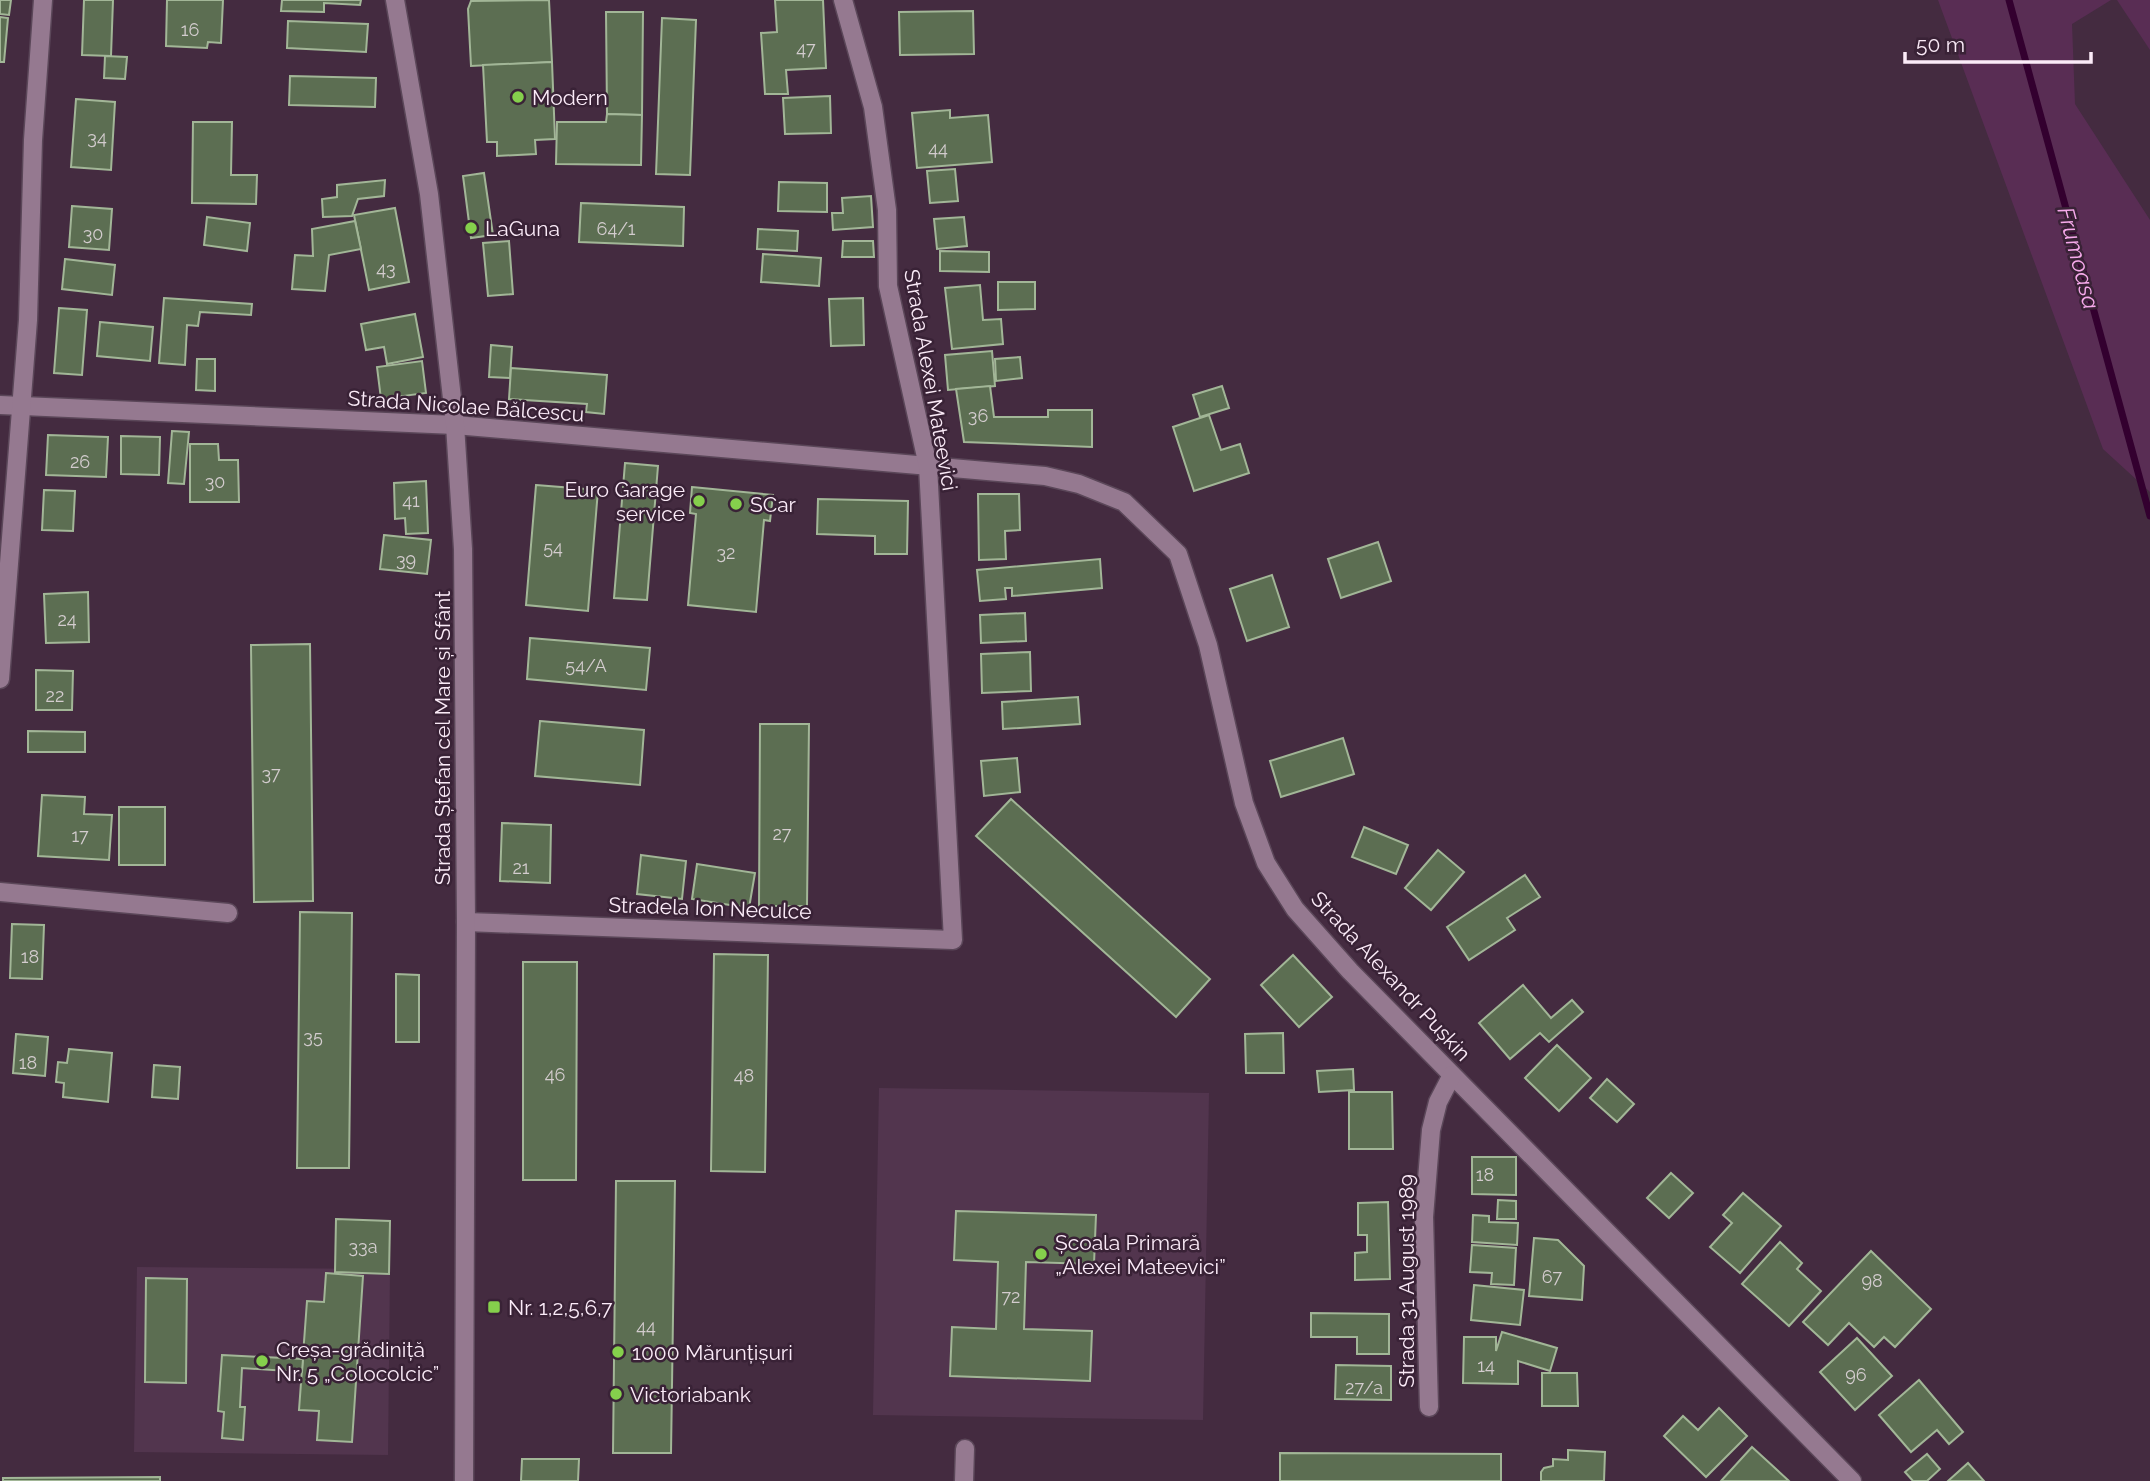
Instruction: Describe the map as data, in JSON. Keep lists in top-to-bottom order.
{
  "streets": {
    "street": [
      "Strada Alexei Mateevici",
      "Strada Nicolae Bălcescu",
      "Strada Ștefan cel Mare și Sfânt",
      "Stradela Ion Neculce",
      "Strada Alexandr Pușkin",
      "Strada 31 August 1989"
    ]
  },
  "crossings": [
    ["Strada Alexei Mateevici", "Strada Nicolae Bălcescu"],
    ["Strada Alexei Mateevici", "Stradela Ion Neculce"],
    ["Strada Alexei Mateevici", "Strada Alexandr Pușkin"],
    ["Strada Nicolae Bălcescu", "Strada Ștefan cel Mare și Sfânt"],
    ["Strada Nicolae Bălcescu", "Strada Alexandr Pușkin"],
    ["Strada Ștefan cel Mare și Sfânt", "Stradela Ion Neculce"],
    ["Strada Alexandr Pușkin", "Strada 31 August 1989"]
  ],
  "water": ["Frumoasa"],
  "places": {
    "other": [
      "Modern",
      "LaGuna",
      "Euro Garage service",
      "SCar",
      "Școala Primară „Alexei Mateevici”",
      "1000 Mărunțișuri",
      "Creșa-grădiniță Nr. 5 „Colocolcic”",
      "Victoriabank"
    ],
    "transit": ["Nr. 1,2,5,6,7"]
  },
  "house_numbers": [
    "16",
    "47",
    "34",
    "44",
    "64/1",
    "30",
    "43",
    "36",
    "26",
    "30",
    "41",
    "54",
    "32",
    "39",
    "24",
    "54/A",
    "22",
    "37",
    "27",
    "17",
    "21",
    "18",
    "35",
    "18",
    "46",
    "48",
    "18",
    "33a",
    "67",
    "98",
    "72",
    "44",
    "14",
    "96",
    "27/a"
  ],
  "scale_bar": "50 m"
}
